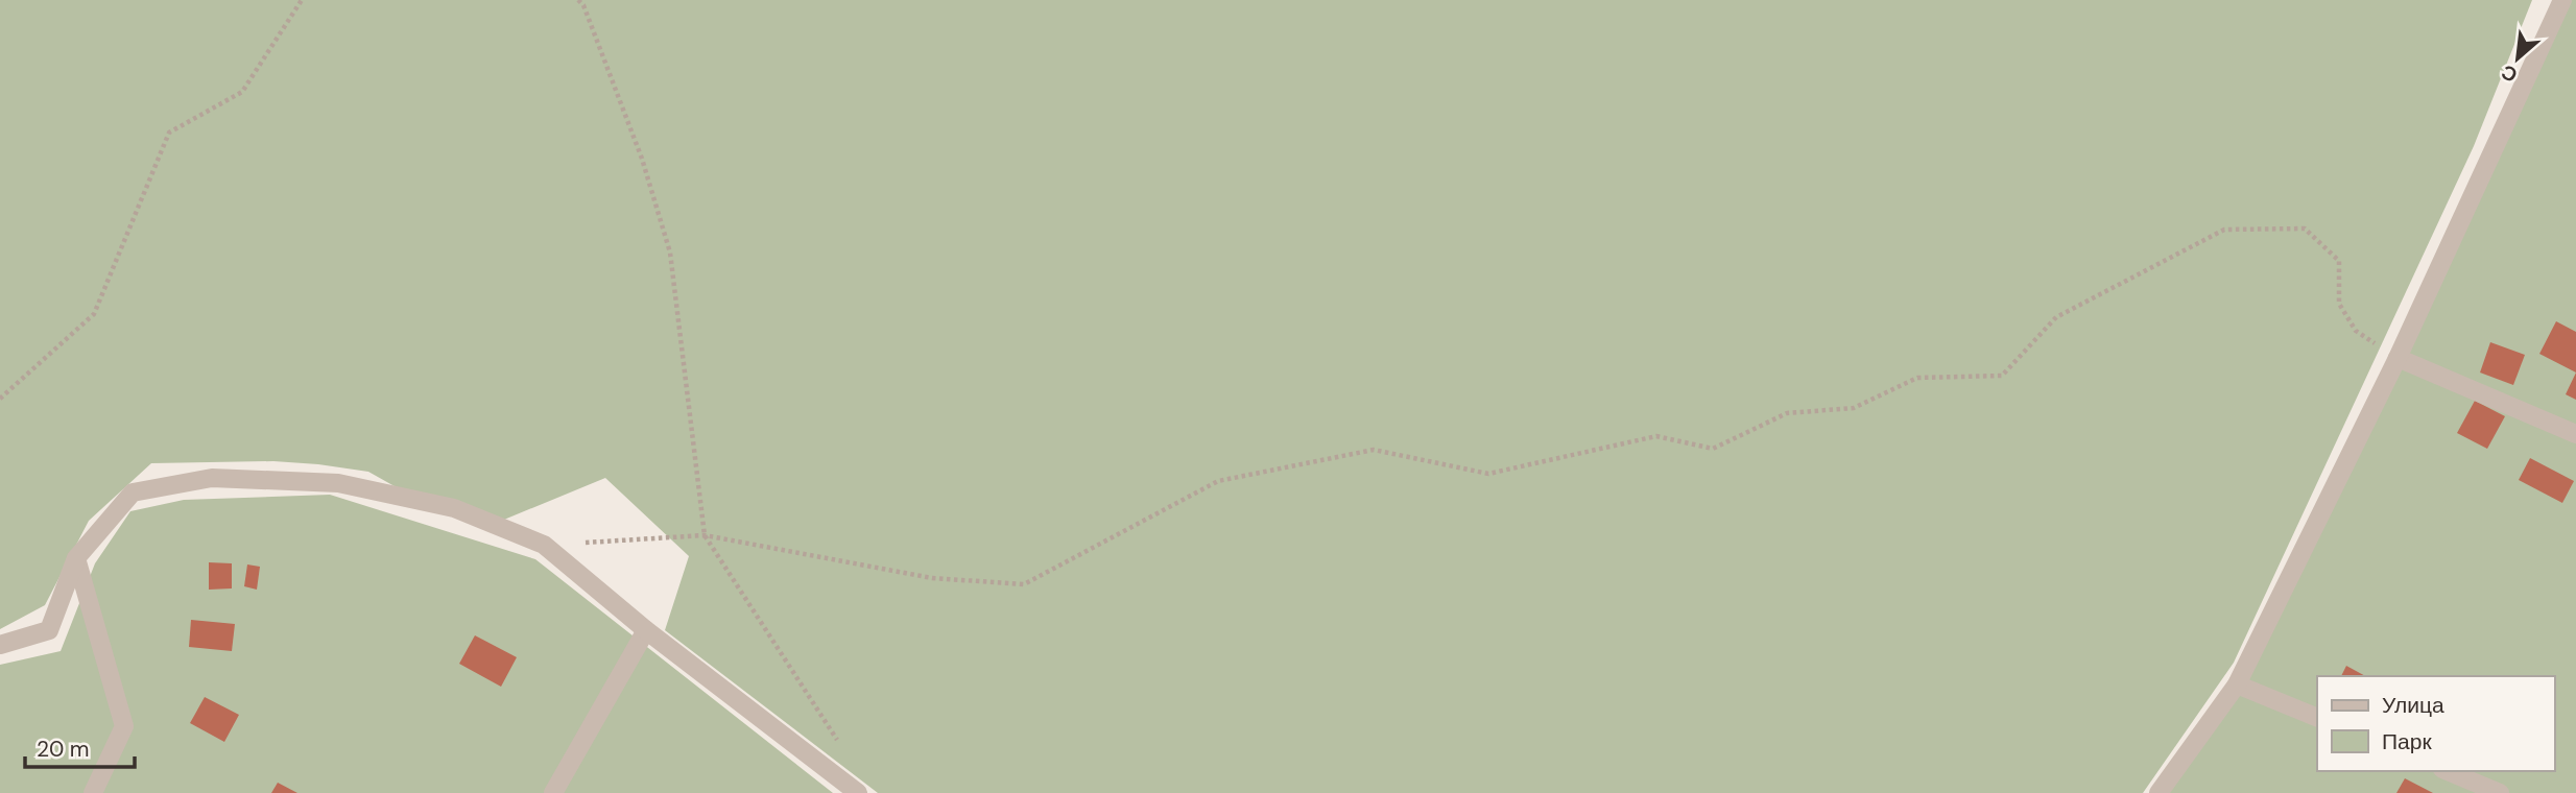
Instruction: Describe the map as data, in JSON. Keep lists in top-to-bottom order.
{
  "legend": ["Улица", "Парк"],
  "scale_bar": "20 m",
  "north": "bottom left"
}
